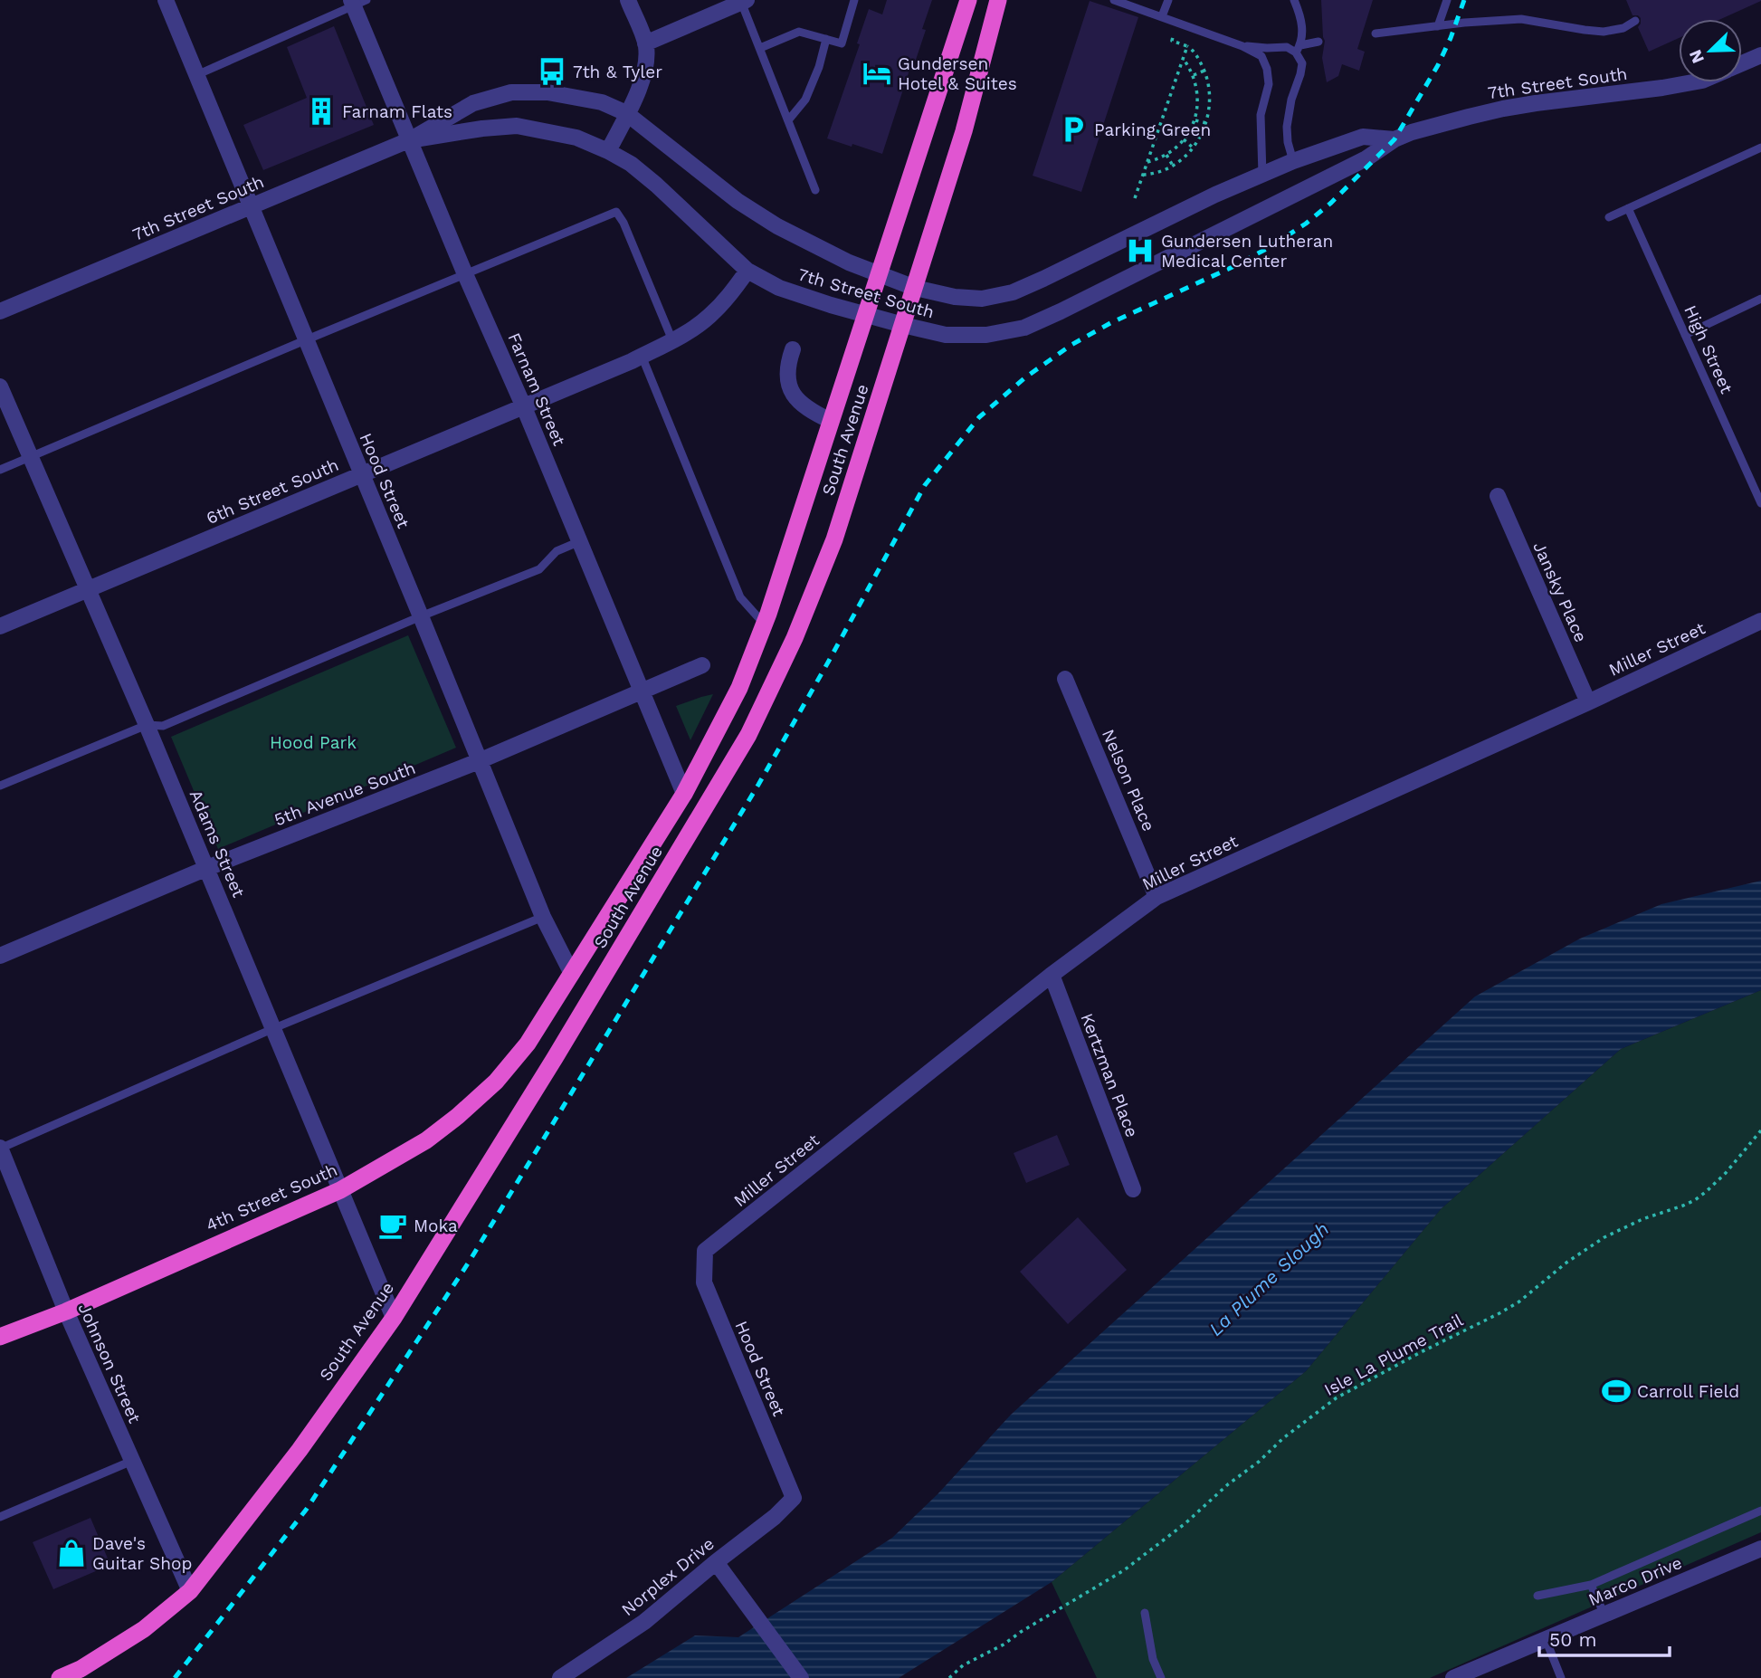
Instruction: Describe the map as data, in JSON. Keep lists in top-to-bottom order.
{
  "streets": {
    "highway": ["South Avenue", "4th Street South"],
    "street": [
      "7th Street South",
      "Farnam Street",
      "Hood Street",
      "6th Street South",
      "Jansky Place",
      "Miller Street",
      "Nelson Place",
      "5th Avenue South",
      "Adams Street",
      "Kertzman Place",
      "Johnson Street",
      "Norplex Drive",
      "Marco Drive"
    ],
    "lane": ["High Street"],
    "path": ["Isle La Plume Trail"]
  },
  "crossings": [
    ["7th Street South", "Farnam Street"],
    ["7th Street South", "South Avenue"],
    ["7th Street South", "Hood Street"],
    ["7th Street South", "6th Street South"],
    ["Farnam Street", "South Avenue"],
    ["Farnam Street", "6th Street South"],
    ["Farnam Street", "5th Avenue South"],
    ["South Avenue", "Hood Street"],
    ["South Avenue", "Adams Street"],
    ["South Avenue", "4th Street South"],
    ["South Avenue", "Johnson Street"],
    ["Hood Street", "6th Street South"],
    ["Hood Street", "Miller Street"],
    ["Hood Street", "5th Avenue South"],
    ["Hood Street", "Norplex Drive"],
    ["6th Street South", "Adams Street"],
    ["Jansky Place", "Miller Street"],
    ["Miller Street", "Nelson Place"],
    ["Miller Street", "Kertzman Place"],
    ["5th Avenue South", "Adams Street"],
    ["Adams Street", "4th Street South"],
    ["4th Street South", "Johnson Street"]
  ],
  "water": ["La Plume Slough"],
  "parks": ["Hood Park"],
  "places": {
    "bus stop": ["7th & Tyler"],
    "hotel": ["Gundersen Hotel & Suites"],
    "building": ["Farnam Flats"],
    "parking": ["Parking Green"],
    "hospital": ["Gundersen Lutheran Medical Center"],
    "cafe": ["Moka"],
    "sports": ["Carroll Field"],
    "shop": ["Dave's Guitar Shop"]
  },
  "scale_bar": "50 m",
  "north": "bottom left"
}
